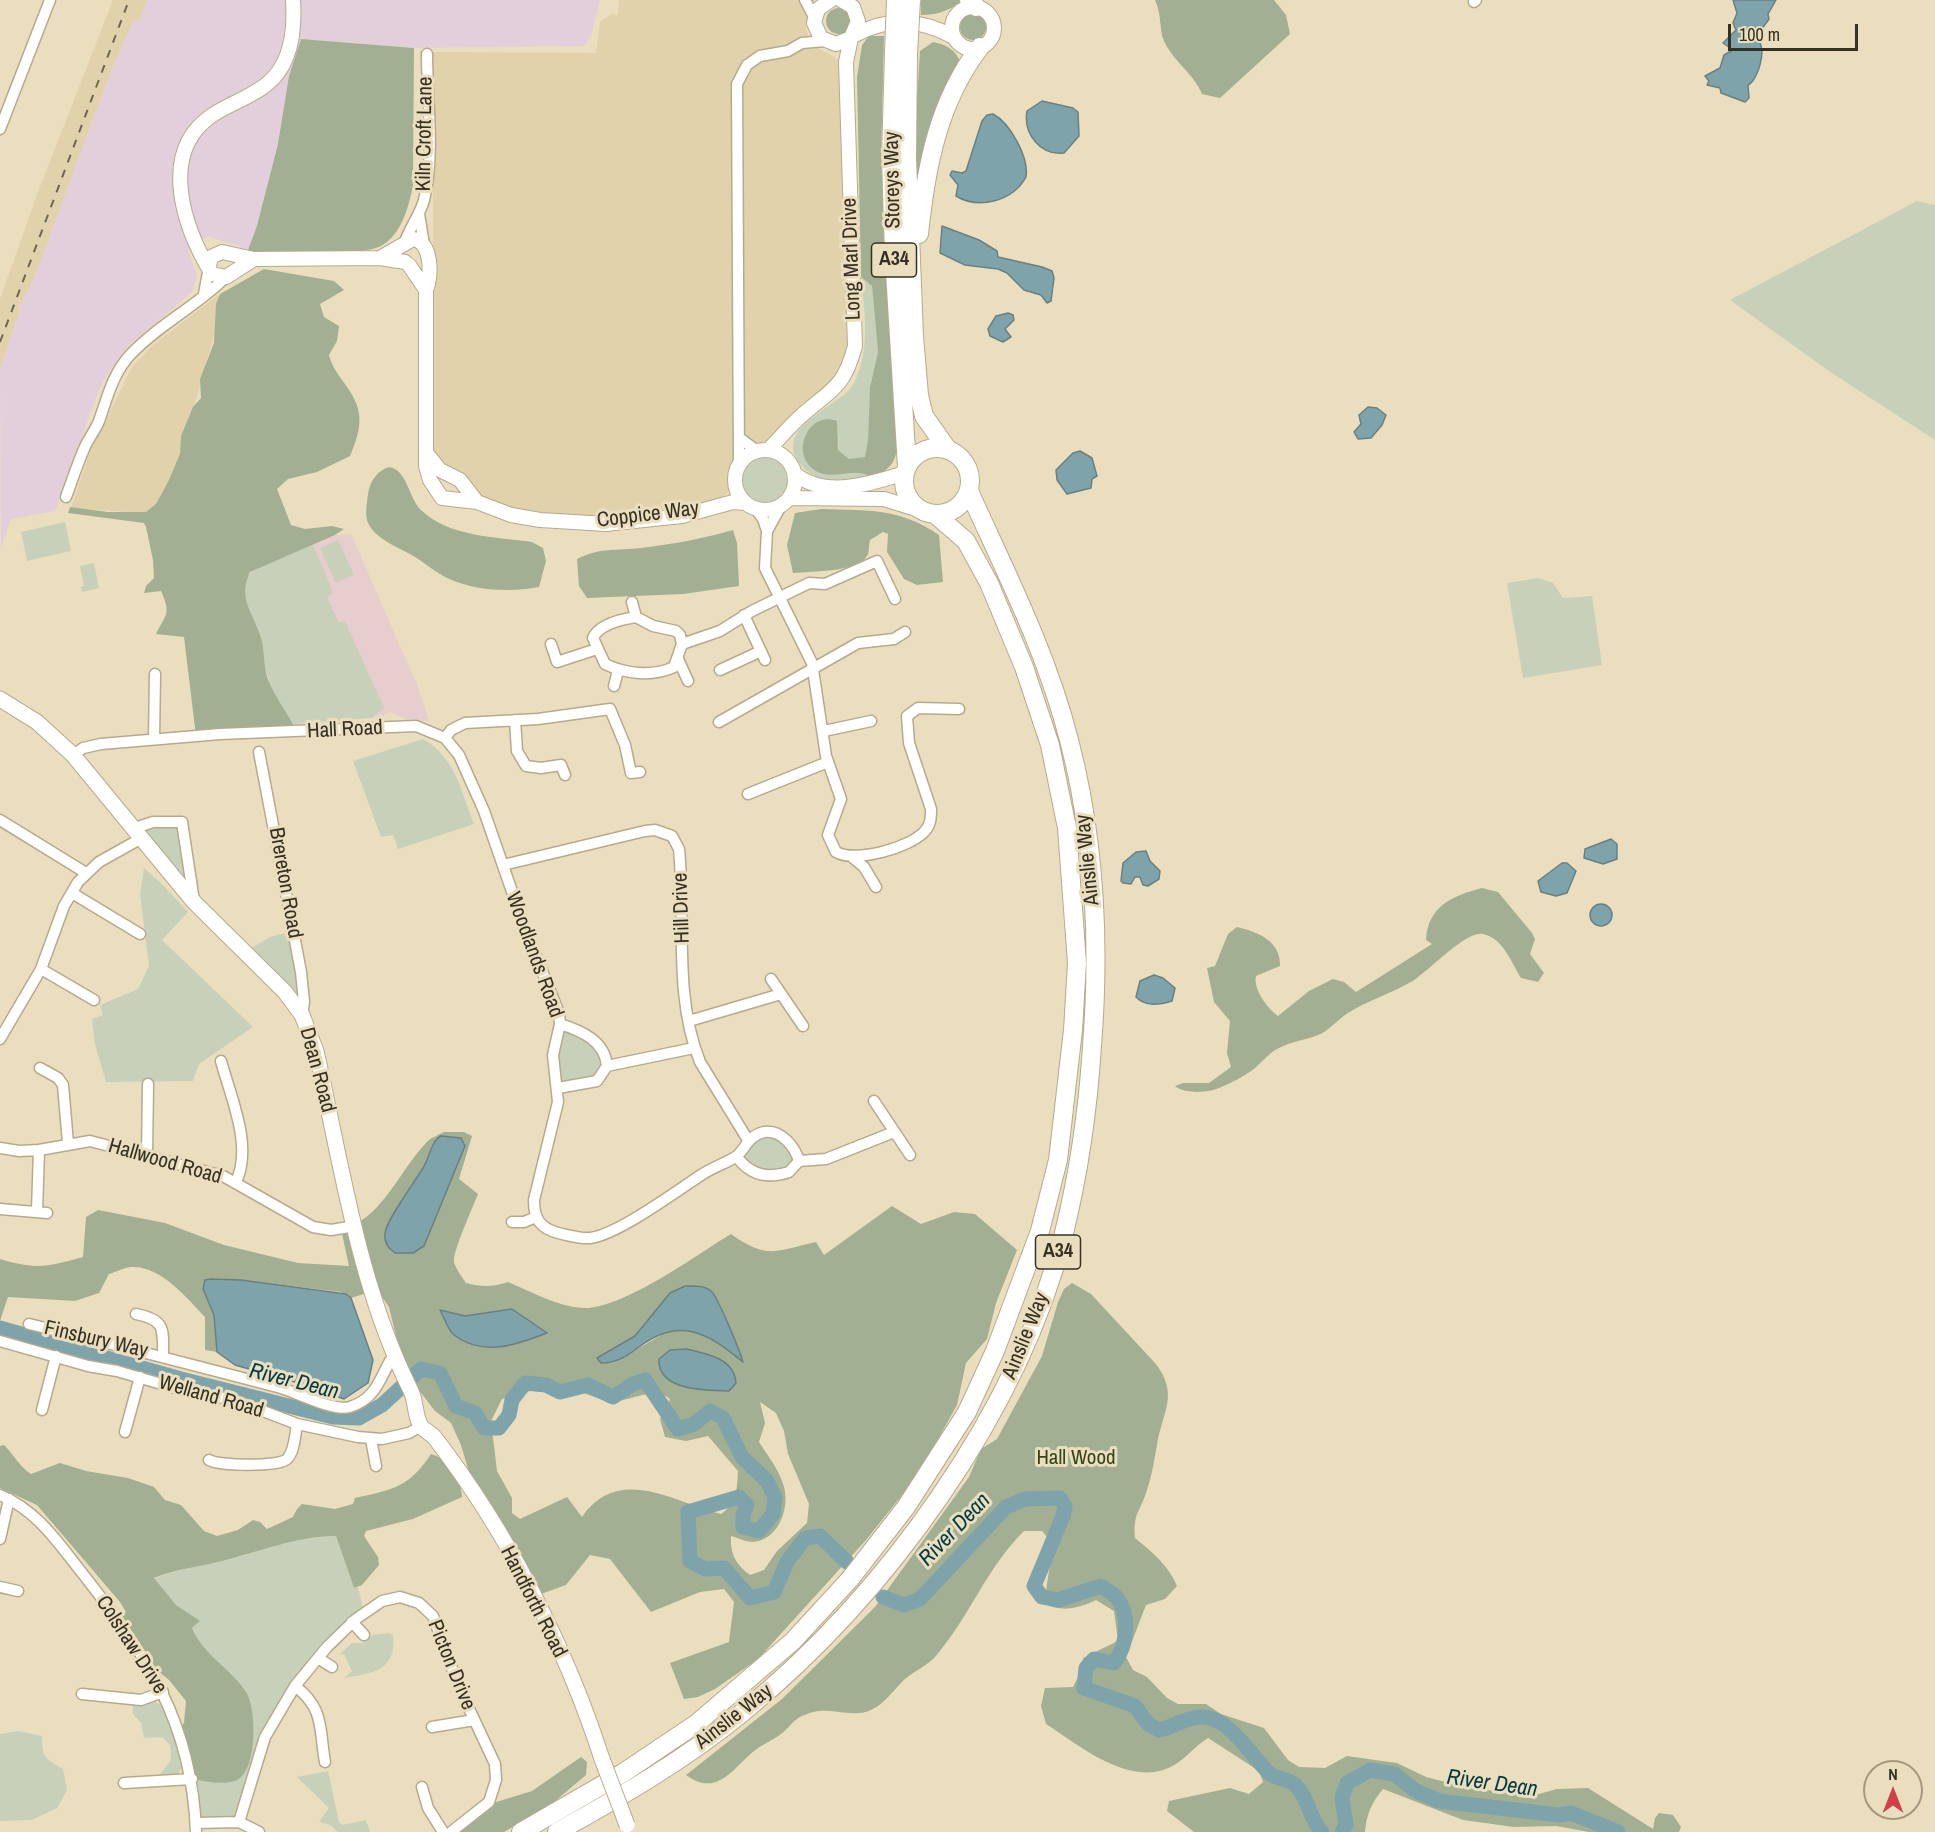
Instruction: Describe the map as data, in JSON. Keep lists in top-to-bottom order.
{
  "streets": {
    "highway": ["Storeys Way", "A34", "Ainslie Way"],
    "main road": ["Dean Road", "Handforth Road"],
    "street": [
      "Kiln Croft Lane",
      "Long Marl Drive",
      "Coppice Way",
      "Hall Road",
      "Brereton Road",
      "Hill Drive",
      "Woodlands Road",
      "Hallwood Road",
      "Finsbury Way",
      "Welland Road",
      "Colshaw Drive",
      "Picton Drive"
    ]
  },
  "crossings": [
    ["Storeys Way", "A34"],
    ["Storeys Way", "Ainslie Way"],
    ["Long Marl Drive", "Coppice Way"],
    ["A34", "Ainslie Way"],
    ["Hall Road", "Woodlands Road"],
    ["Hall Road", "Dean Road"],
    ["Brereton Road", "Dean Road"],
    ["Hill Drive", "Woodlands Road"],
    ["Dean Road", "Hallwood Road"],
    ["Dean Road", "Finsbury Way"],
    ["Dean Road", "Welland Road"],
    ["Dean Road", "Handforth Road"],
    ["Welland Road", "Handforth Road"]
  ],
  "water": ["River Dean"],
  "parks": ["Hall Wood"],
  "scale_bar": "100 m",
  "north": "top"
}
